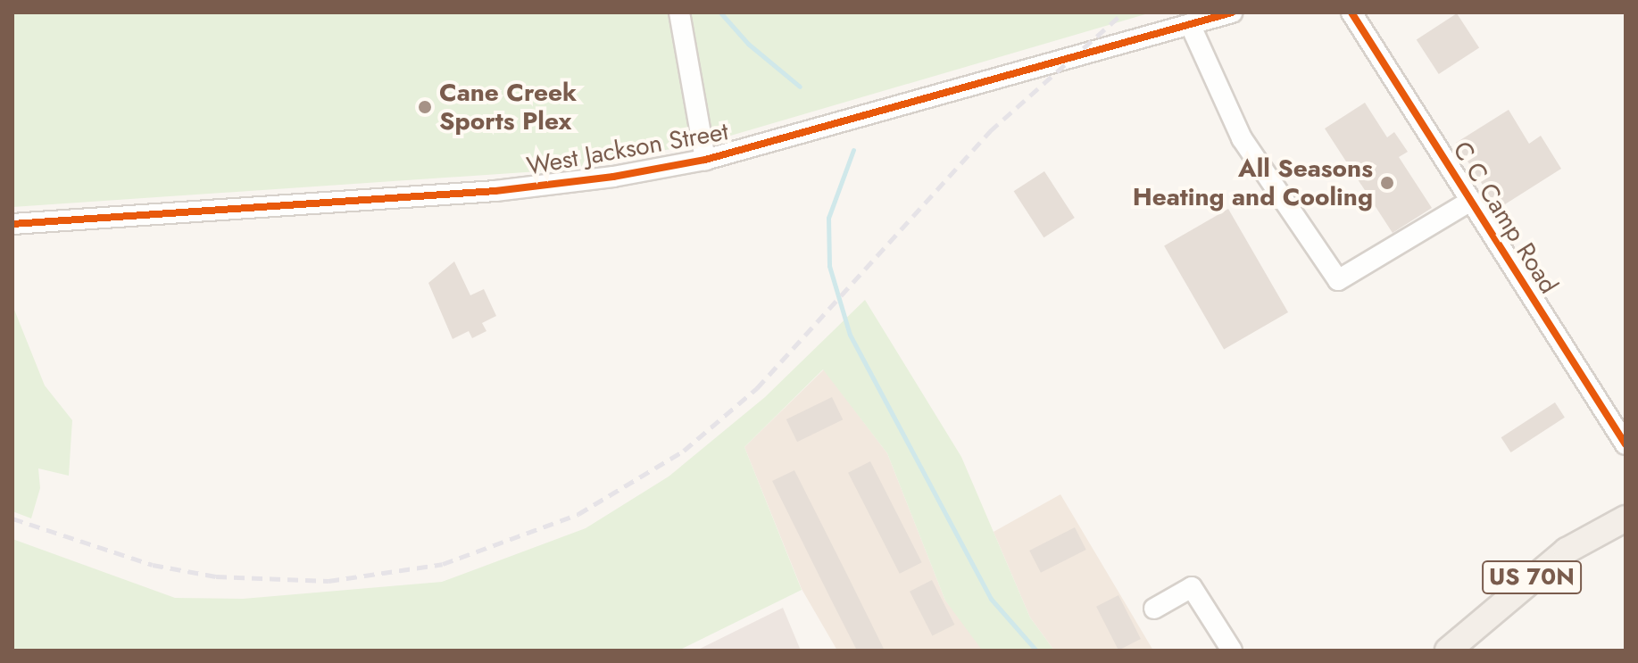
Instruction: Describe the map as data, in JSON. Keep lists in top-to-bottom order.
{
  "streets": {
    "main road": ["US 70N"],
    "street": ["West Jackson Street", "C C Camp Road"]
  },
  "places": ["Cane Creek Sports Plex", "All Seasons Heating and Cooling"]
}
